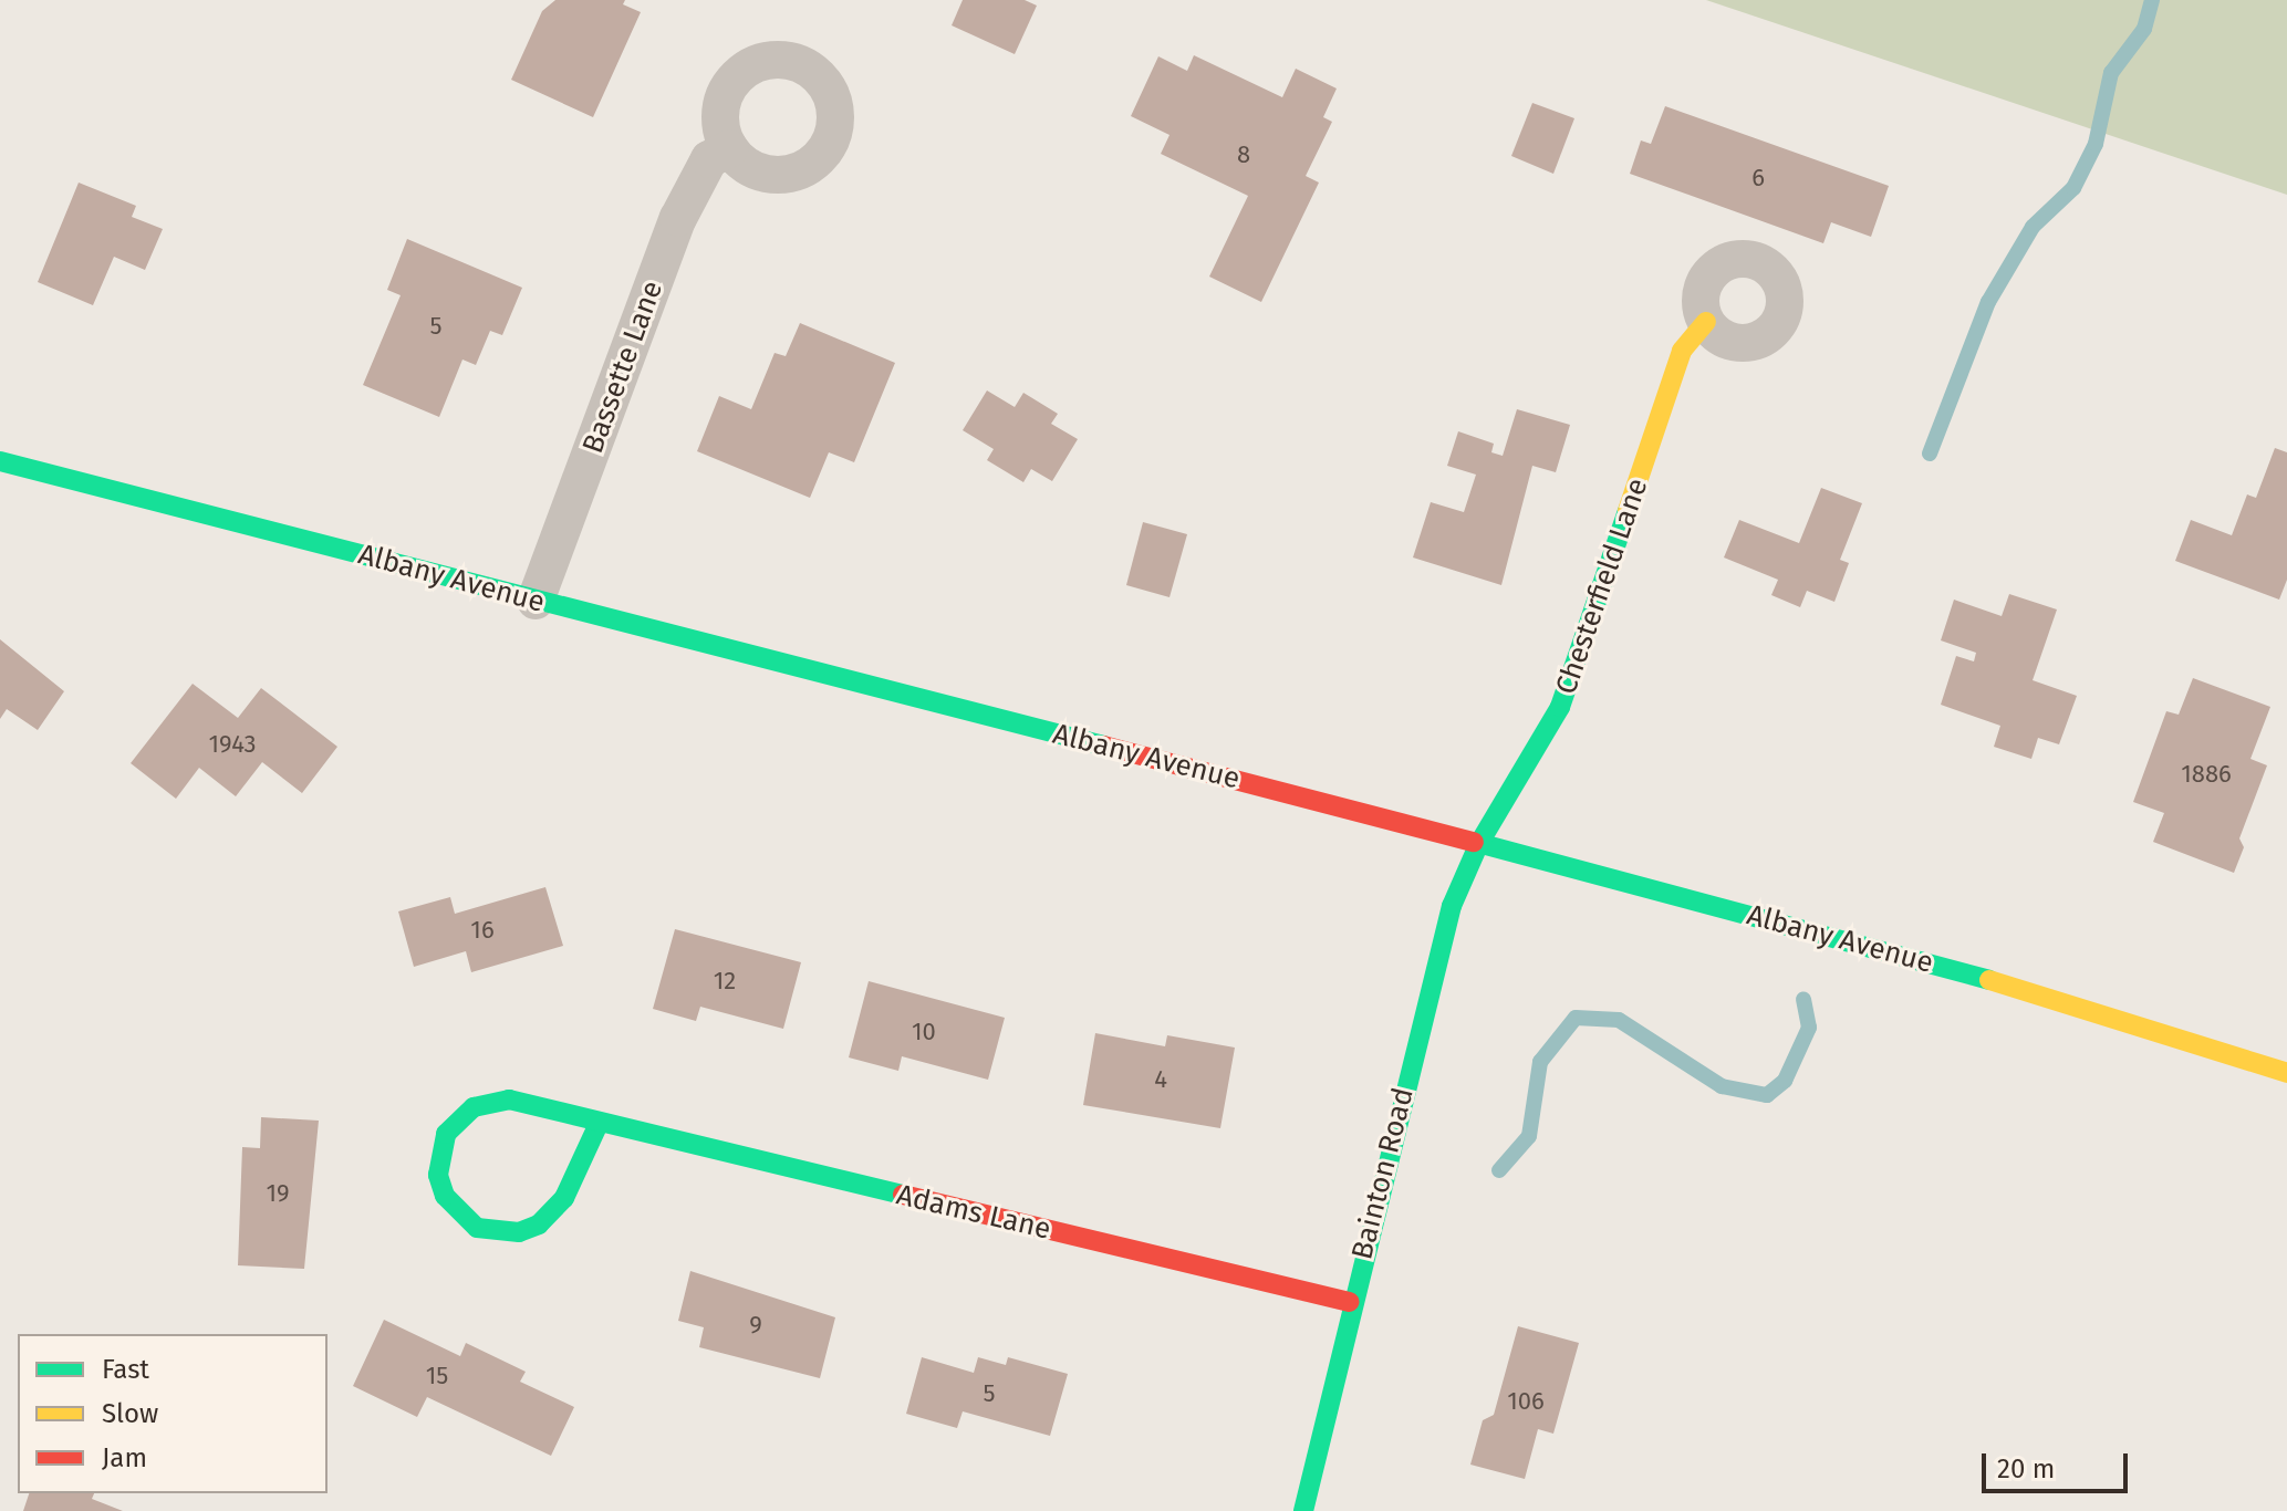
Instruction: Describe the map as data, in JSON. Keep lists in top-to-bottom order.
{
  "streets": {
    "main road": [
      "Albany Avenue",
      "Chesterfield Lane",
      "Bainton Road",
      "Adams Lane"
    ],
    "street": ["Bassette Lane"]
  },
  "crossings": [
    ["Bassette Lane", "Albany Avenue"],
    ["Albany Avenue", "Chesterfield Lane"],
    ["Albany Avenue", "Bainton Road"],
    ["Chesterfield Lane", "Bainton Road"],
    ["Bainton Road", "Adams Lane"]
  ],
  "house_numbers": [
    "8",
    "6",
    "5",
    "1943",
    "1886",
    "16",
    "12",
    "10",
    "4",
    "19",
    "9",
    "15",
    "5",
    "106"
  ],
  "legend": ["Fast", "Slow", "Jam"],
  "scale_bar": "20 m"
}
